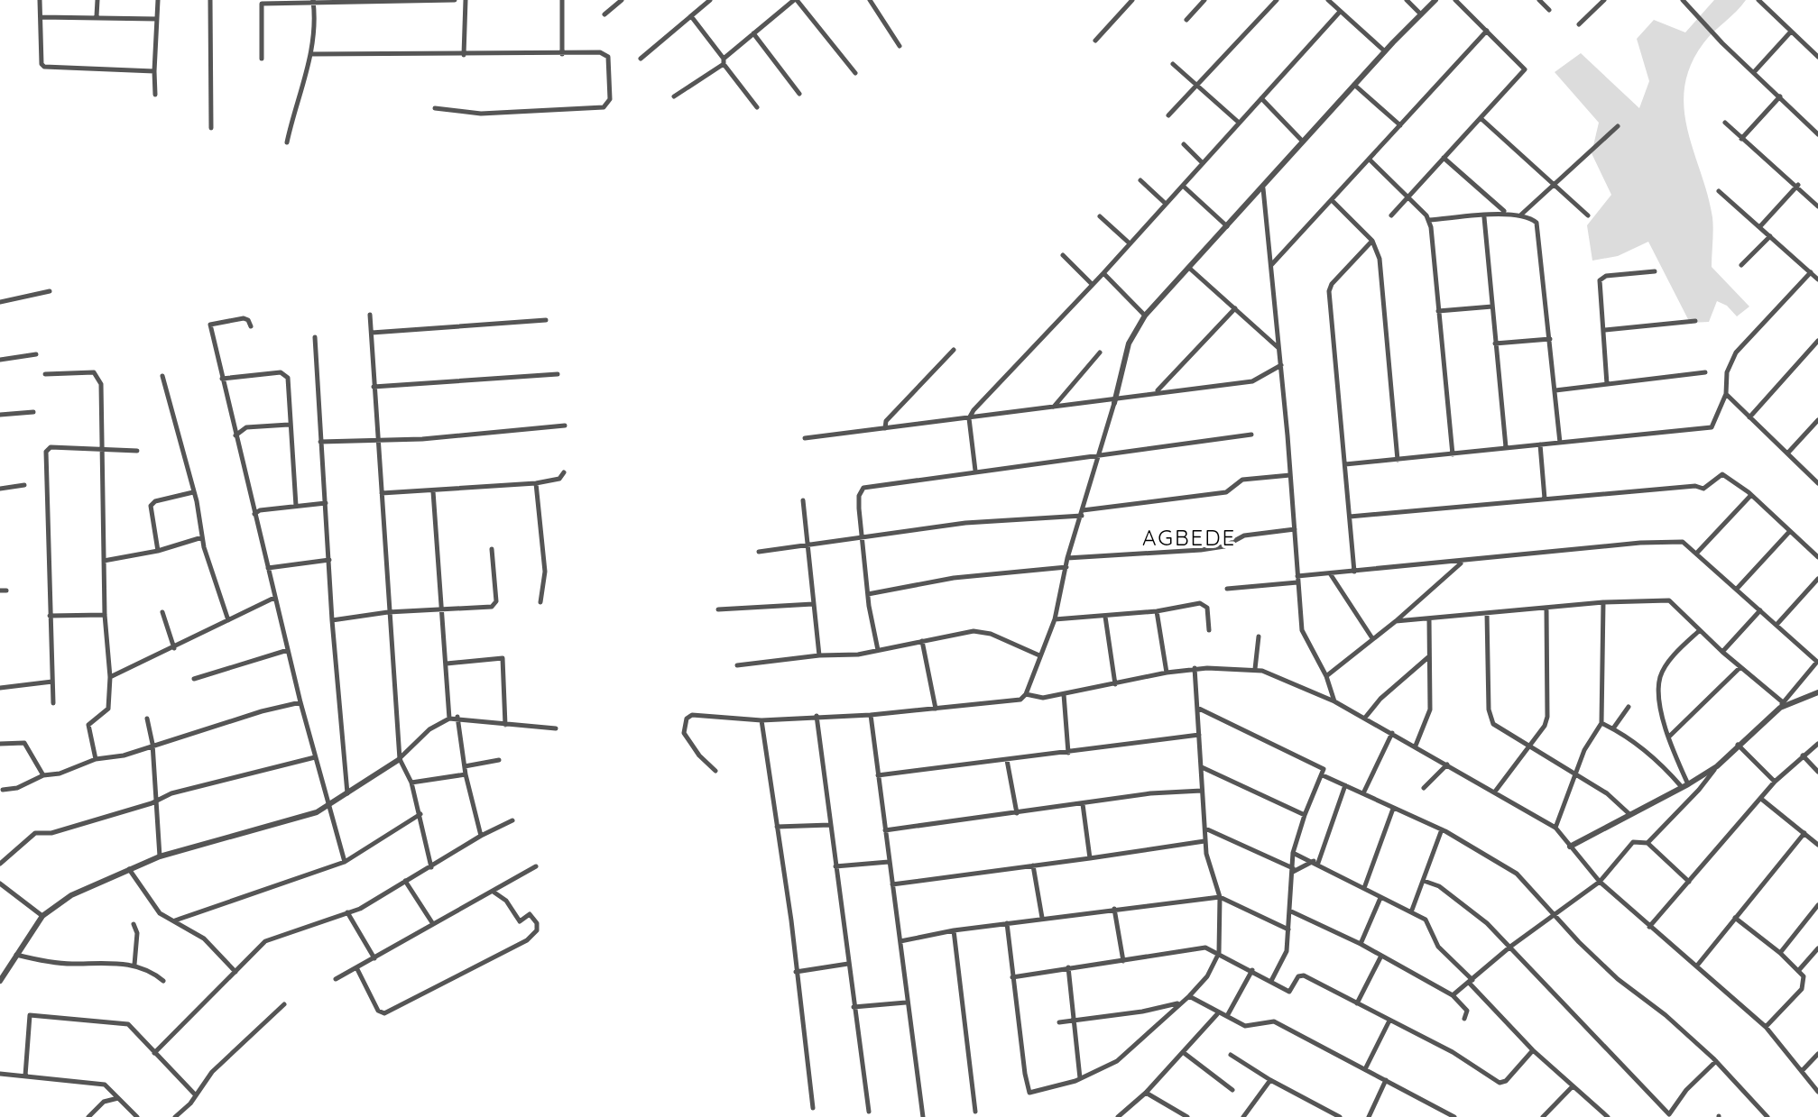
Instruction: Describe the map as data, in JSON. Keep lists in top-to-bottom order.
{
  "districts": ["AGBEDE"]
}
